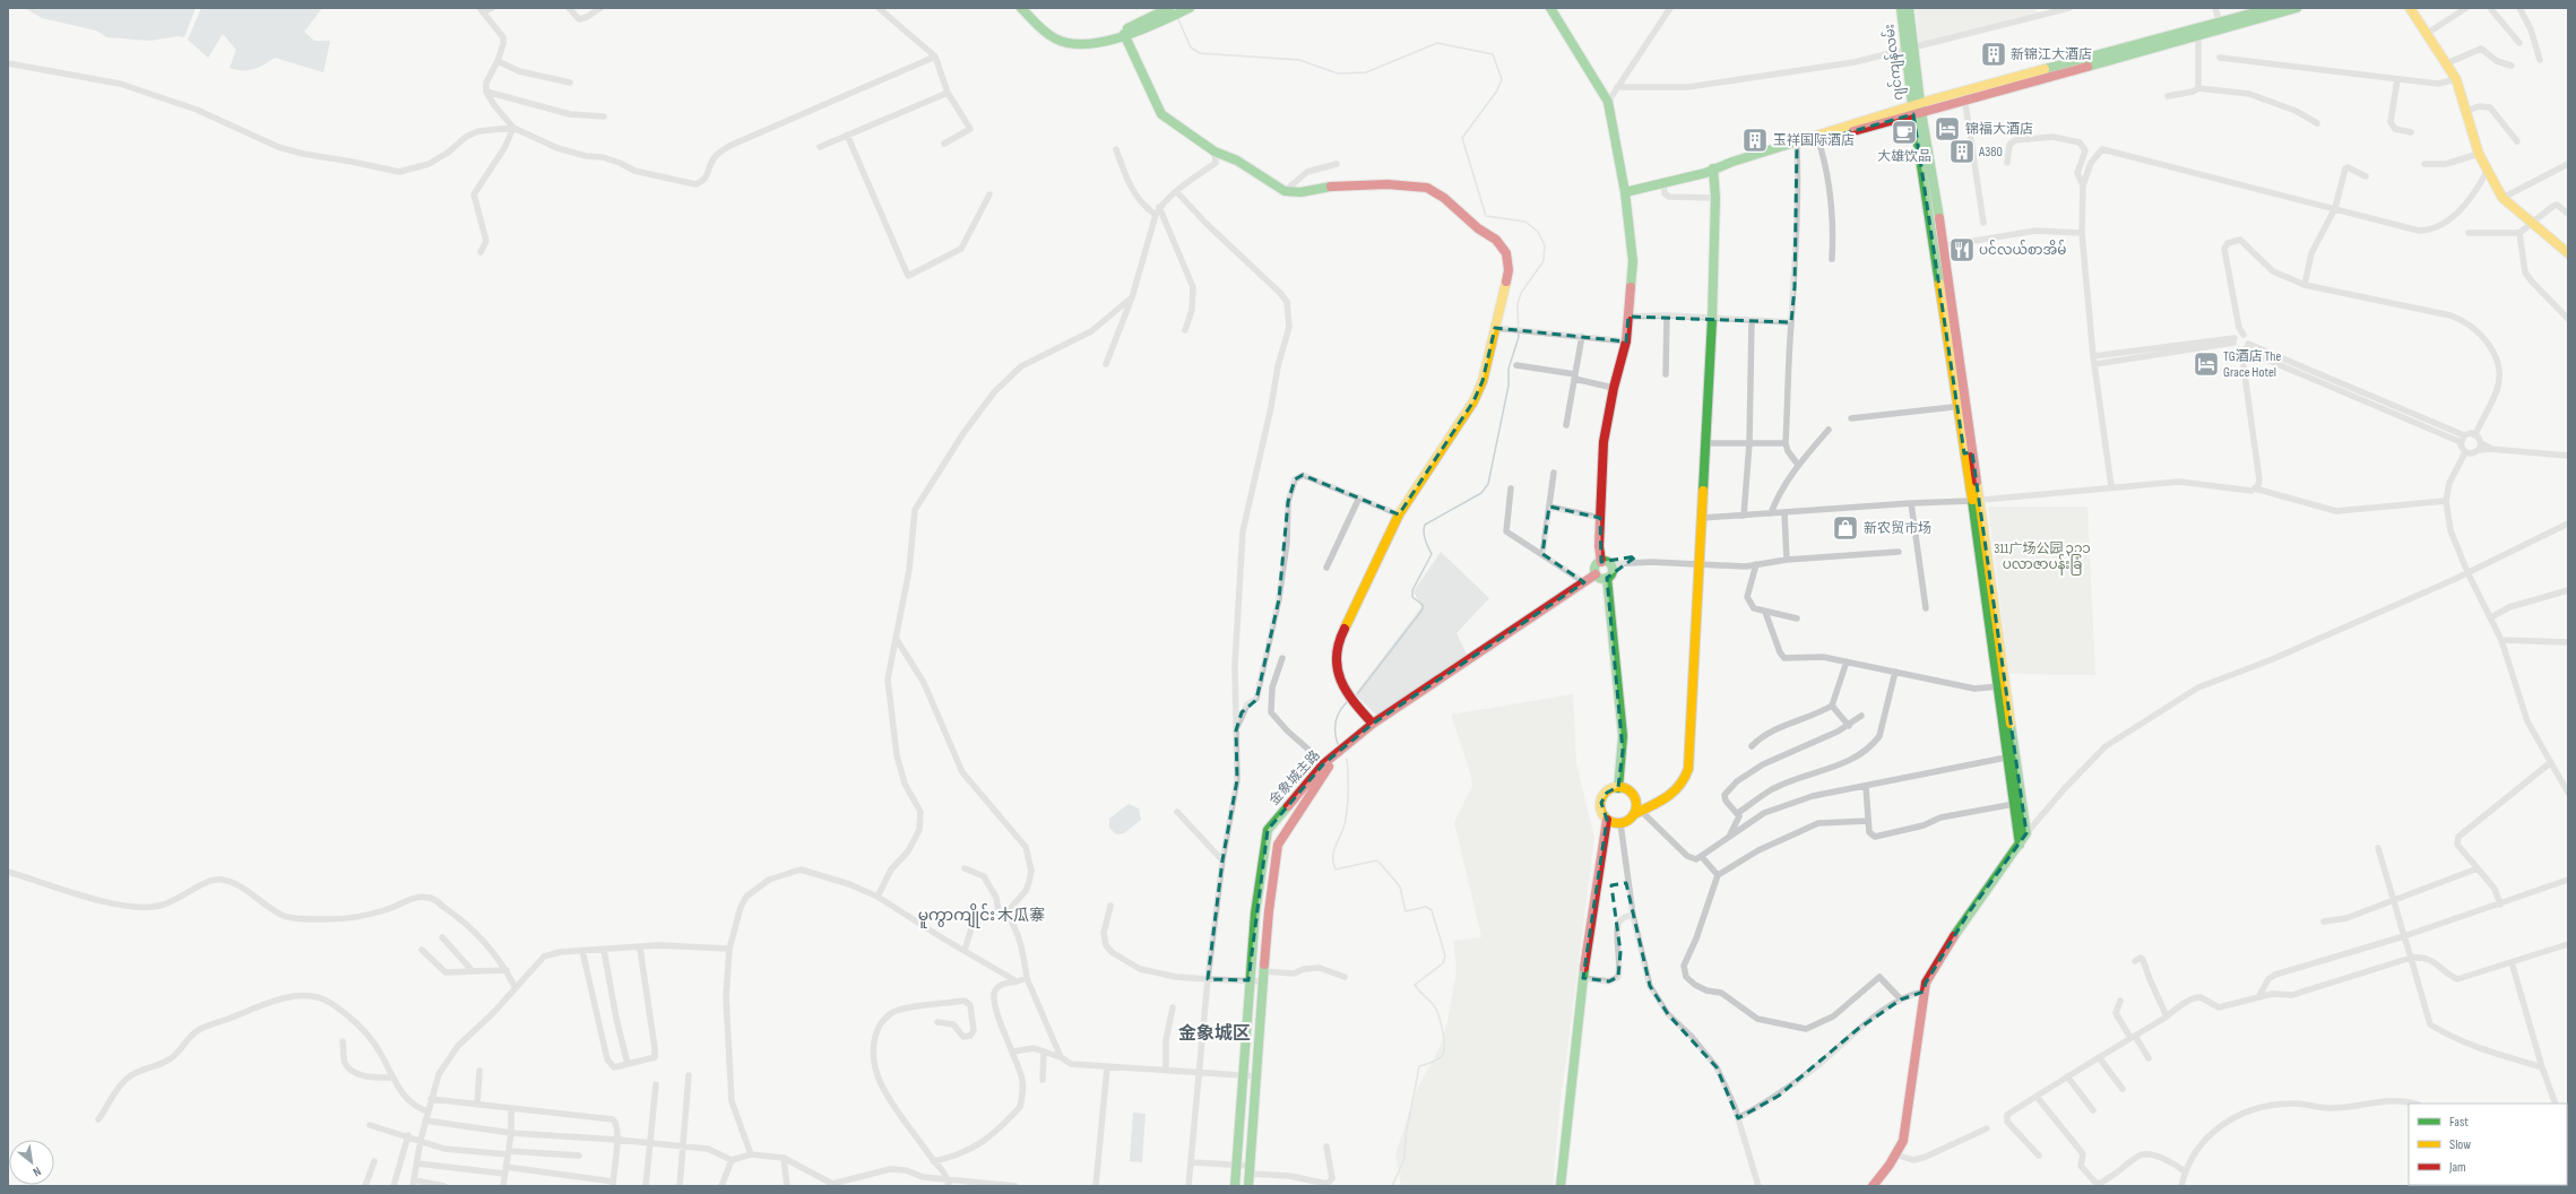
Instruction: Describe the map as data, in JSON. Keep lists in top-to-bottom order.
{
  "streets": {
    "main road": ["ဂျင်ကျန်လမ်း", "金象城主路"]
  },
  "districts": ["မူကွာကျိုင်း 木瓜寨", "金象城区"],
  "parks": ["311广场公园 ၃၁၁ ပလာဇာပန်းခြံ"],
  "places": {
    "building": ["新锦江大酒店", "玉祥国际酒店", "A380"],
    "hotel": ["锦福大酒店", "TG酒店 The Grace Hotel"],
    "cafe": ["大雄饮品"],
    "restaurant": ["ပင်လယ်စာအိမ်"],
    "shop": ["新农贸市场"]
  },
  "legend": ["Fast", "Slow", "Jam"],
  "north": "bottom right"
}
